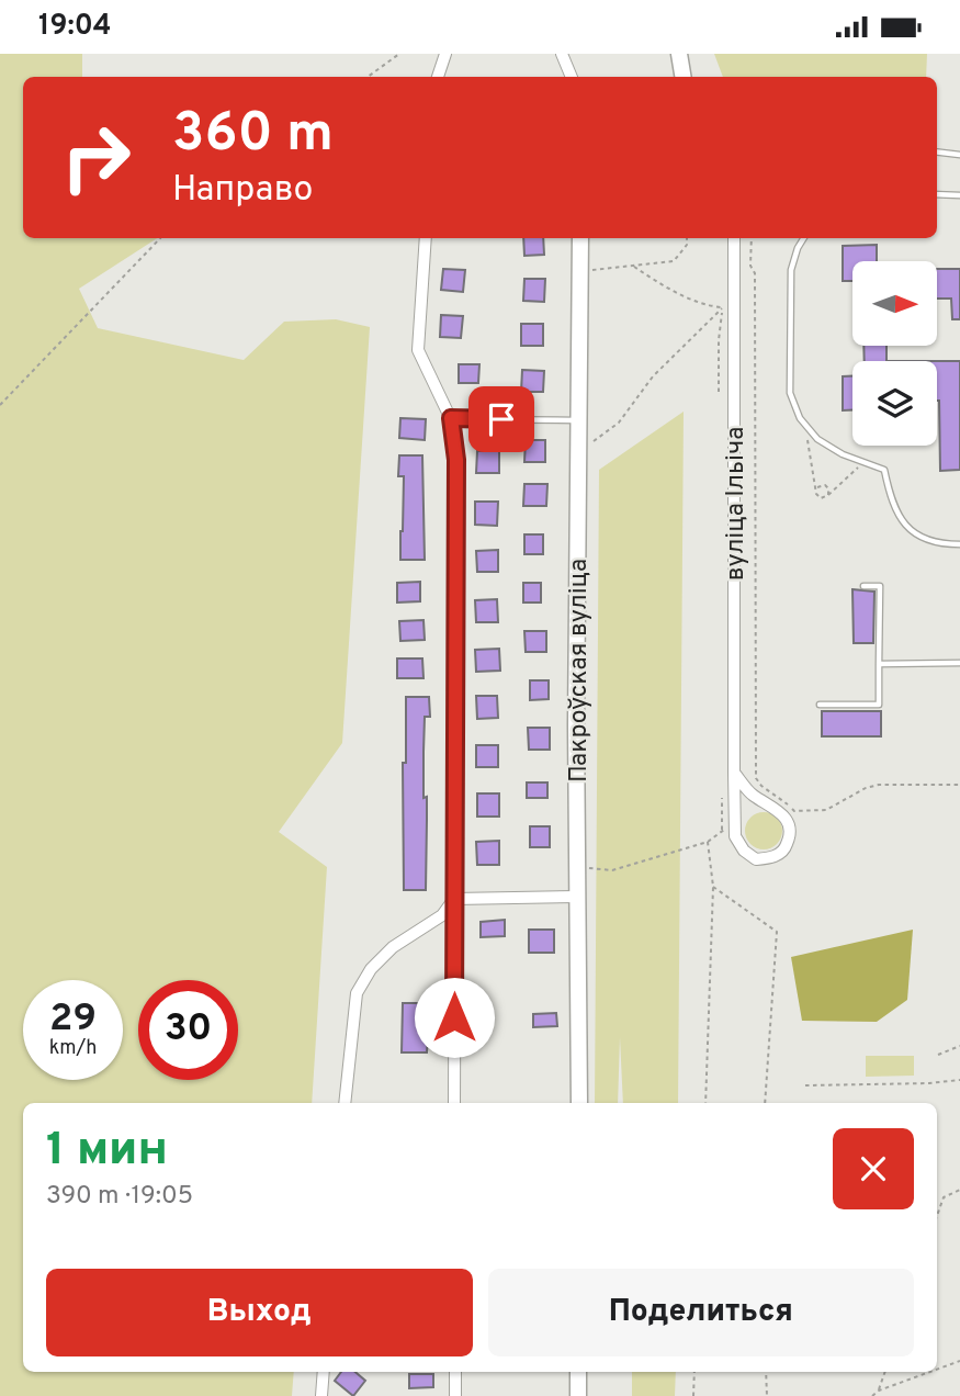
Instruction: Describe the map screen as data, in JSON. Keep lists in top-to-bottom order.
{
  "streets": {
    "street": ["вуліца Ільіча", "Пакроўская вуліца"]
  },
  "north": "right",
  "page": {
    "status": "19:04",
    "turn": ["360 m", "Направо"],
    "speed": "29 km/h",
    "limit": "30",
    "heading": ["1 мин", "390 m · 19:05"],
    "buttons": ["Выход", "Поделиться"]
  }
}
